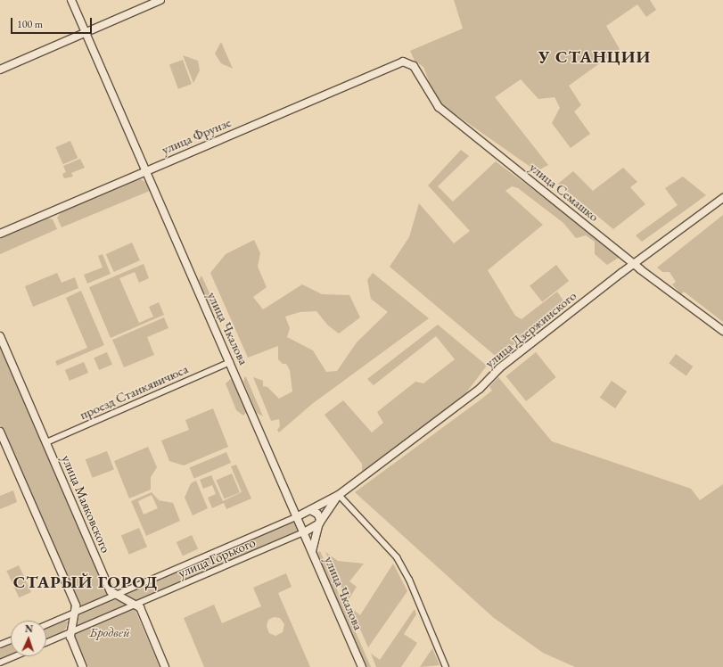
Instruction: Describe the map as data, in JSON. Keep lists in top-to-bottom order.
{
  "streets": {
    "main road": [
      "улица Фрунзе",
      "улица Семашко",
      "улица Чкалова",
      "улица Дзержинского",
      "улица Маяковского"
    ],
    "street": ["проезд Станкявичюса", "улица Горького"]
  },
  "crossings": [
    ["улица Фрунзе", "улица Семашко"],
    ["улица Фрунзе", "улица Чкалова"],
    ["улица Семашко", "улица Дзержинского"],
    ["улица Чкалова", "улица Дзержинского"],
    ["улица Чкалова", "проезд Станкявичюса"],
    ["улица Чкалова", "улица Горького"],
    ["улица Дзержинского", "улица Горького"],
    ["проезд Станкявичюса", "улица Маяковского"],
    ["улица Маяковского", "улица Горького"]
  ],
  "districts": ["У СТАНЦИИ", "СТАРЫЙ ГОРОД"],
  "parks": ["Бродвей"],
  "scale_bar": "100 m",
  "north": "top"
}
